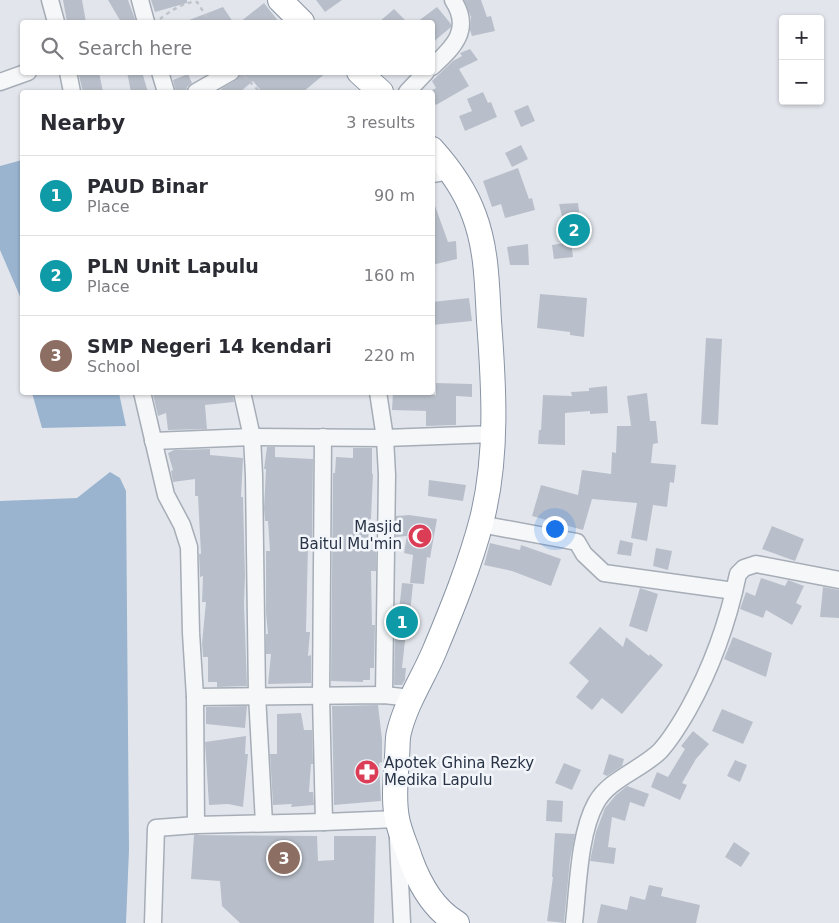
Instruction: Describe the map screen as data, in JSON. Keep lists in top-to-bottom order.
{
  "places": {
    "mosque": ["Masjid Baitul Mu'min"],
    "pharmacy": ["Apotek Ghina Rezky Medika Lapulu"]
  },
  "page": {
    "map_buttons": ["+", "−"],
    "search": "Search here",
    "heading": ["Nearby", "3 results"],
    "list": [
      {
        "mark": "1",
        "name": "PAUD Binar",
        "note": "Place",
        "value": "90 m"
      },
      {
        "mark": "2",
        "name": "PLN Unit Lapulu",
        "note": "Place",
        "value": "160 m"
      },
      {
        "mark": "3",
        "name": "SMP Negeri 14 kendari",
        "note": "School",
        "value": "220 m"
      }
    ],
    "pins": ["2", "1", "3"]
  }
}
